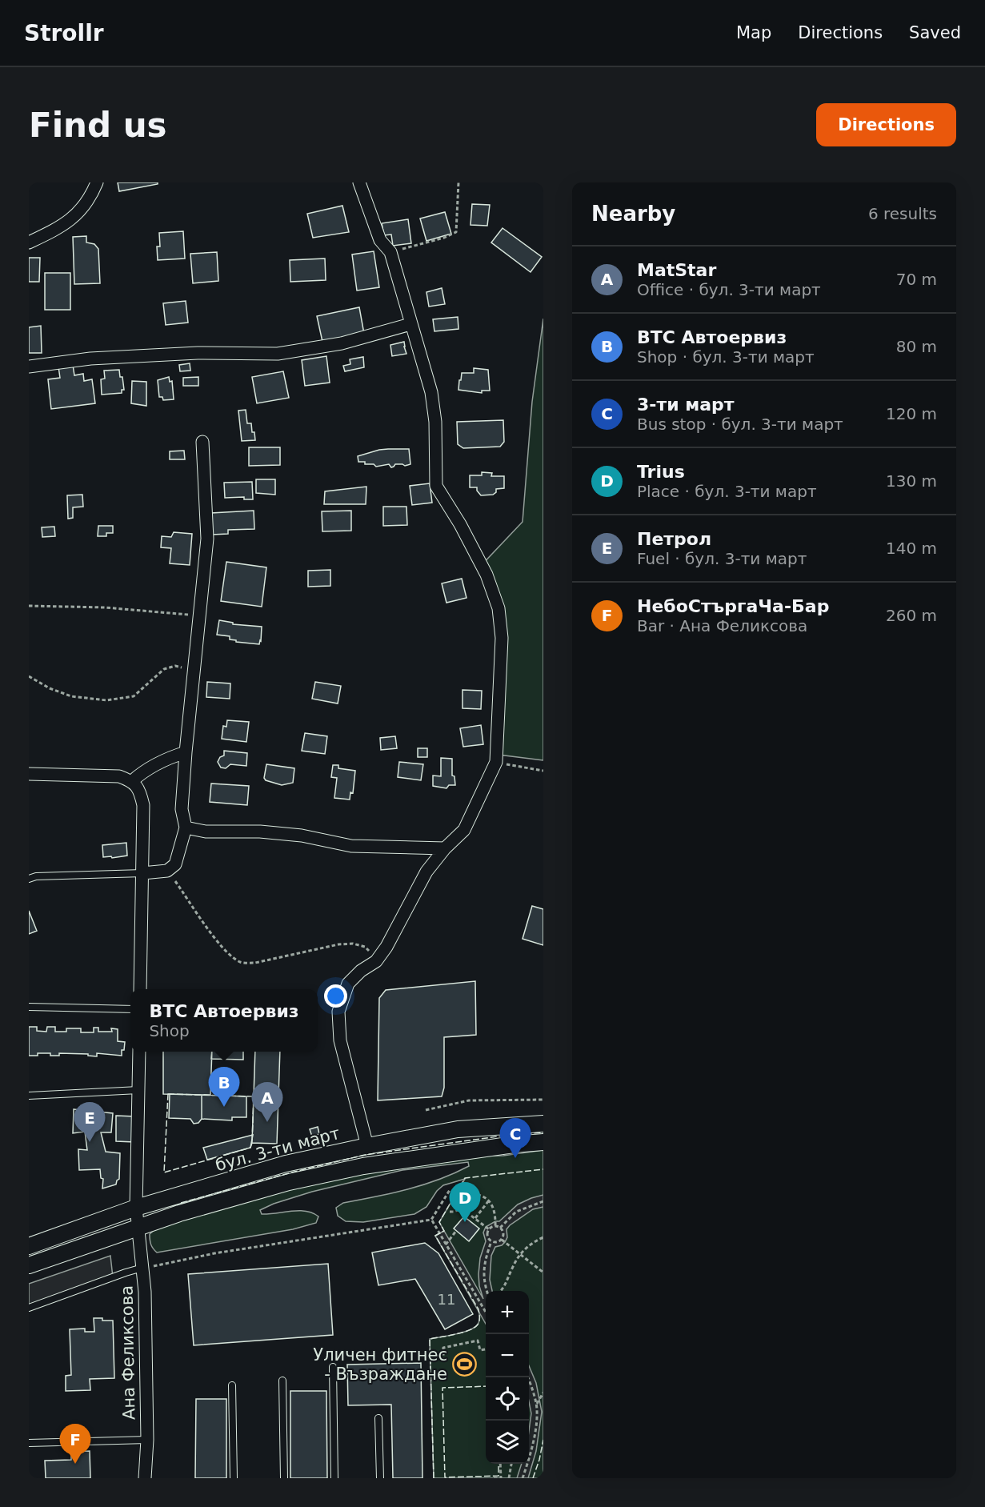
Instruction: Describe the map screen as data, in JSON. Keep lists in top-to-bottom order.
{
  "streets": {
    "street": ["бул. 3-ти март", "Ана Феликсова"]
  },
  "crossings": [
    ["бул. 3-ти март", "Ана Феликсова"]
  ],
  "places": {
    "sports": ["Уличен фитнес - Възраждане"]
  },
  "house_numbers": ["11"],
  "page": {
    "header": "Strollr",
    "nav": ["Map", "Directions", "Saved"],
    "buttons": "Directions",
    "title": "Find us",
    "heading": ["Nearby", "6 results"],
    "list": [
      {
        "mark": "A",
        "name": "MatStar",
        "note": "Office · бул. 3-ти март",
        "value": "70 m"
      },
      {
        "mark": "B",
        "name": "ВТС Автоервиз",
        "note": "Shop · бул. 3-ти март",
        "value": "80 m"
      },
      {
        "mark": "C",
        "name": "3-ти март",
        "note": "Bus stop · бул. 3-ти март",
        "value": "120 m"
      },
      {
        "mark": "D",
        "name": "Trius",
        "note": "Place · бул. 3-ти март",
        "value": "130 m"
      },
      {
        "mark": "E",
        "name": "Петрол",
        "note": "Fuel · бул. 3-ти март",
        "value": "140 m"
      },
      {
        "mark": "F",
        "name": "НебоСтъргаЧа-Бар",
        "note": "Bar · Ана Феликсова",
        "value": "260 m"
      }
    ],
    "popup": ["ВТС Автоервиз", "Shop"],
    "pins": [
      "B",
      "A",
      "E",
      "C",
      "D",
      "F"
    ],
    "map_buttons": ["+", "−"]
  }
}
